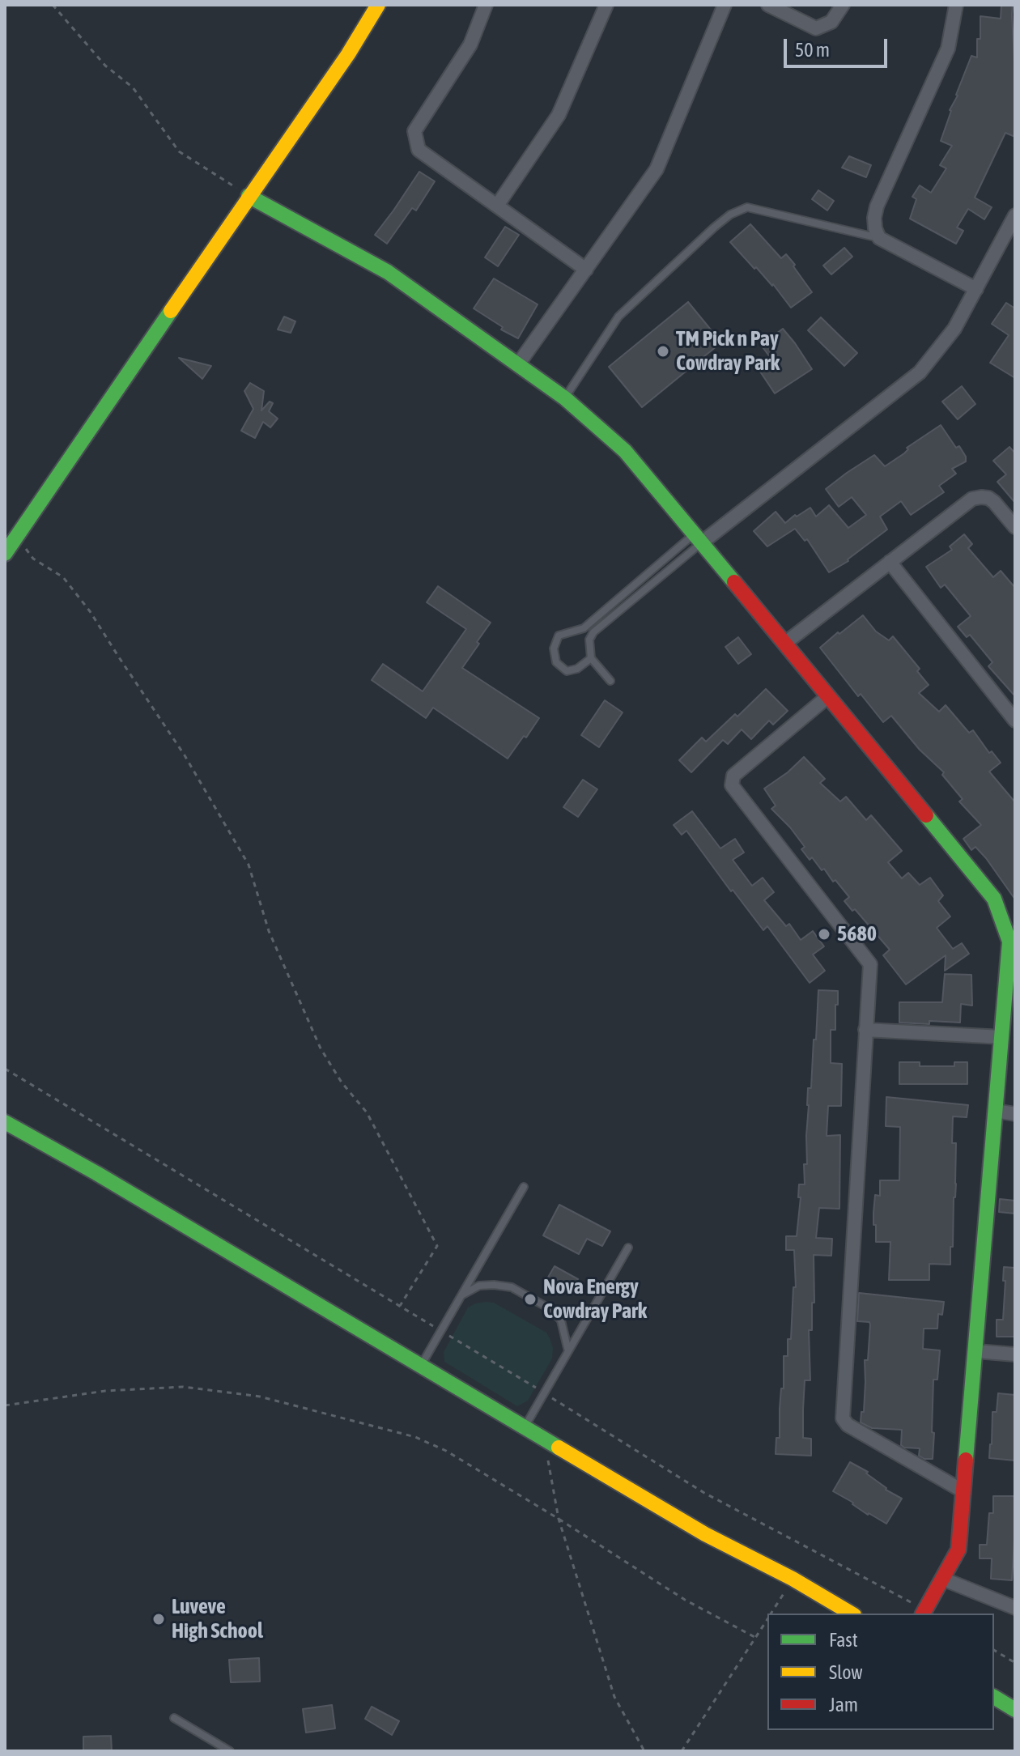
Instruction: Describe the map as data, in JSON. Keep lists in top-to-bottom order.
{
  "places": [
    "TM Pick n Pay Cowdray Park",
    "5680",
    "Nova Energy Cowdray Park",
    "Luveve High School"
  ],
  "legend": ["Fast", "Slow", "Jam"],
  "scale_bar": "50 m"
}
